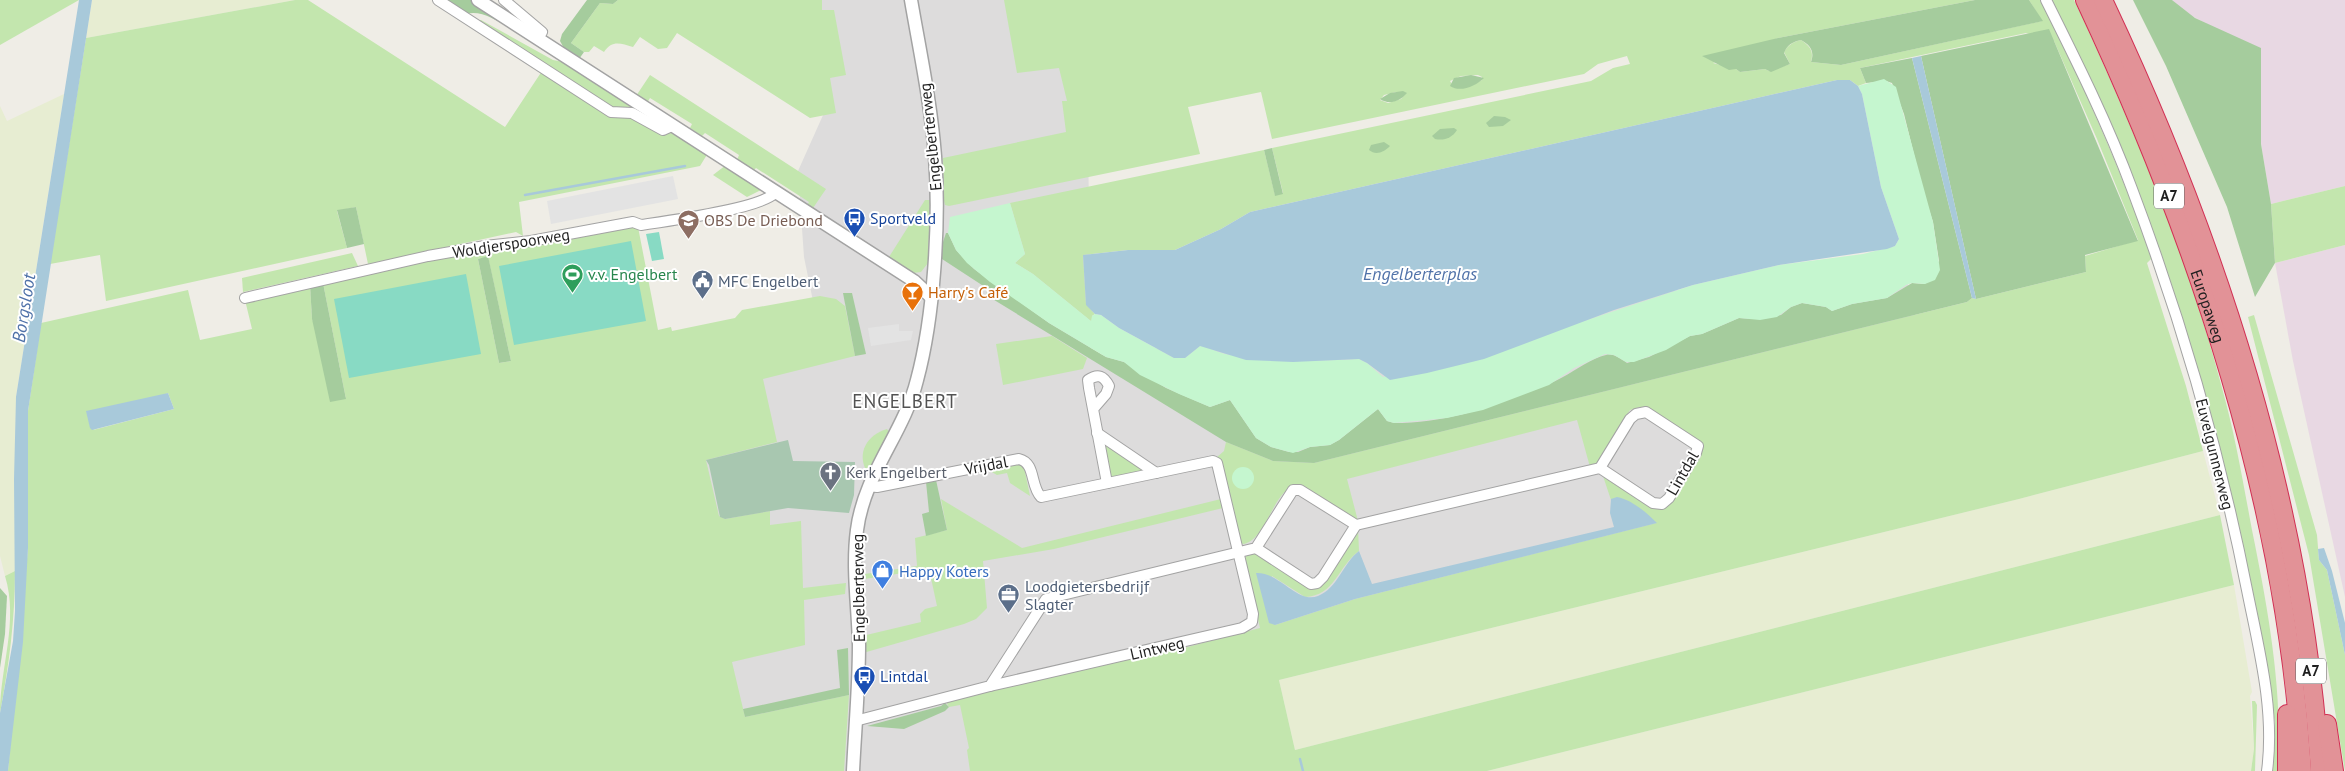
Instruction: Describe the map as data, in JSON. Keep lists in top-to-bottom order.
{
  "streets": {
    "highway": ["A7", "Europaweg"],
    "street": [
      "Engelberterweg",
      "Woldjerspoorweg",
      "Euvelgunnerweg",
      "Vrijdal",
      "Lintdal",
      "Lintweg"
    ]
  },
  "crossings": [
    ["Engelberterweg", "Vrijdal"],
    ["A7", "Europaweg"],
    ["Vrijdal", "Lintweg"]
  ],
  "districts": ["ENGELBERT"],
  "water": ["Engelberterplas", "Borgsloot"],
  "places": {
    "bus stop": ["Sportveld", "Lintdal"],
    "school or university": ["OBS De Driebond"],
    "sports": ["v.v. Engelbert"],
    "public building": ["MFC Engelbert"],
    "bar": ["Harry's Café"],
    "church": ["Kerk Engelbert"],
    "shop": ["Happy Koters"],
    "office": ["Loodgietersbedrijf Slagter"]
  }
}
